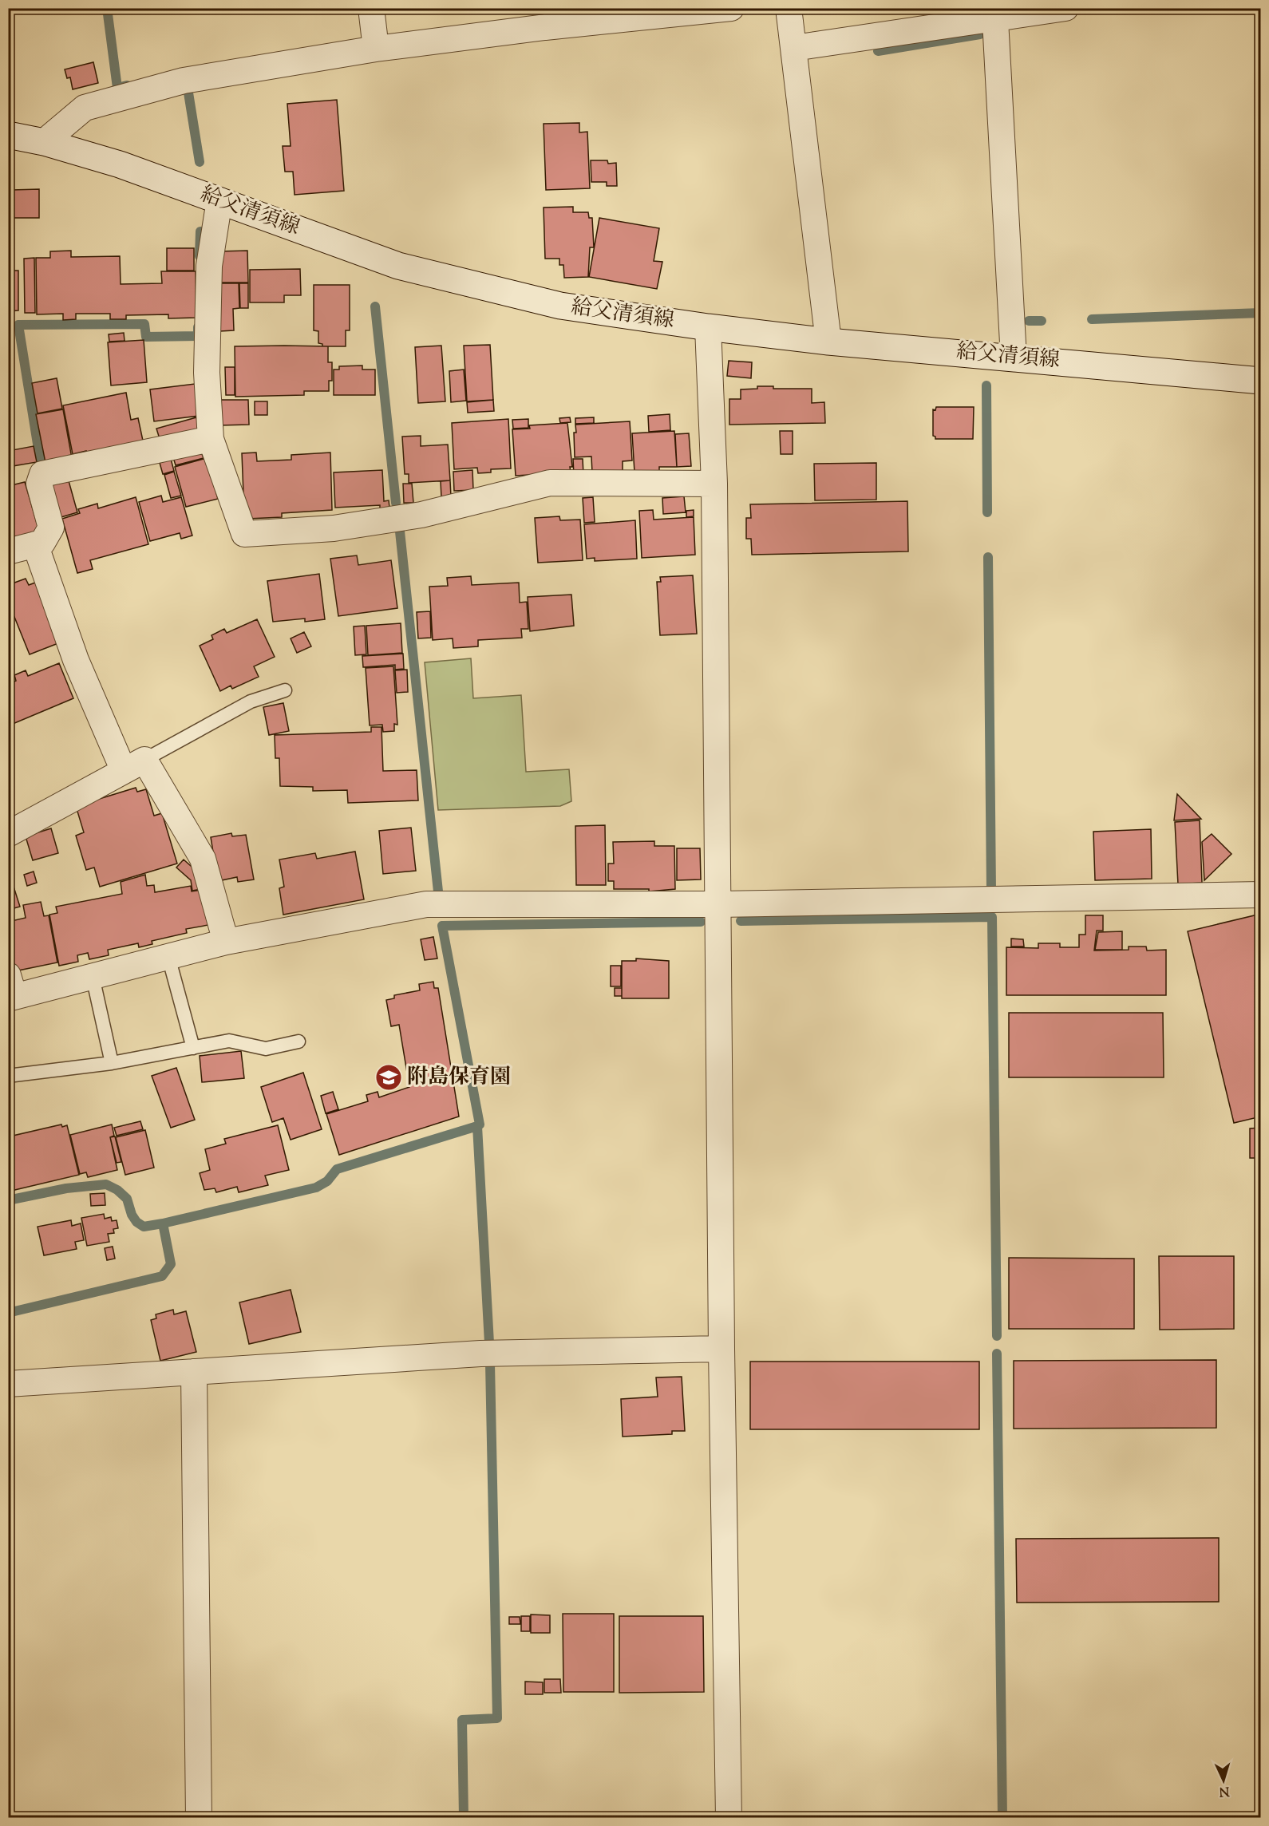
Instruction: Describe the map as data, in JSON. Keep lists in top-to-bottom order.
{
  "streets": {
    "main road": ["給父清須線"]
  },
  "places": {
    "school or university": ["附島保育園"]
  },
  "north": "bottom"
}
